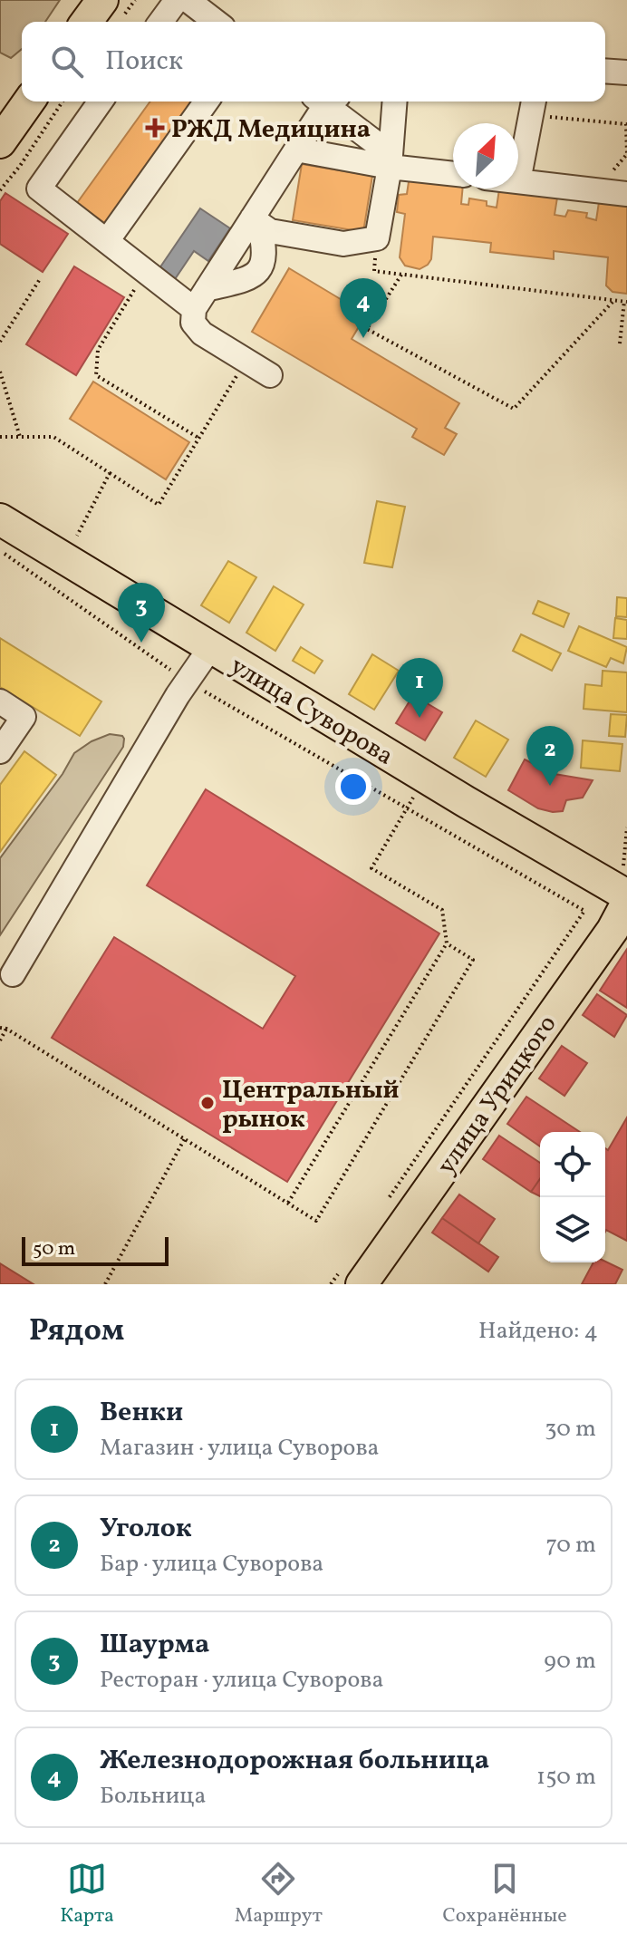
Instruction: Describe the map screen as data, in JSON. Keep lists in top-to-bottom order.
{
  "streets": {
    "main road": ["улица Суворова", "улица Урицкого"]
  },
  "places": {
    "health": ["РЖД Медицина"],
    "other": ["Центральный рынок"]
  },
  "scale_bar": "50 m",
  "north": "top right",
  "page": {
    "search": "Поиск",
    "pins": [
      "4",
      "3",
      "1",
      "2"
    ],
    "scale": "50 m",
    "heading": ["Рядом", "Найдено: 4"],
    "list": [
      {
        "mark": "1",
        "name": "Венки",
        "note": "Магазин · улица Суворова",
        "value": "30 m"
      },
      {
        "mark": "2",
        "name": "Уголок",
        "note": "Бар · улица Суворова",
        "value": "70 m"
      },
      {
        "mark": "3",
        "name": "Шаурма",
        "note": "Ресторан · улица Суворова",
        "value": "90 m"
      },
      {
        "mark": "4",
        "name": "Железнодорожная больница",
        "note": "Больница",
        "value": "150 m"
      }
    ],
    "nav": ["Карта", "Маршрут", "Сохранённые"]
  }
}
